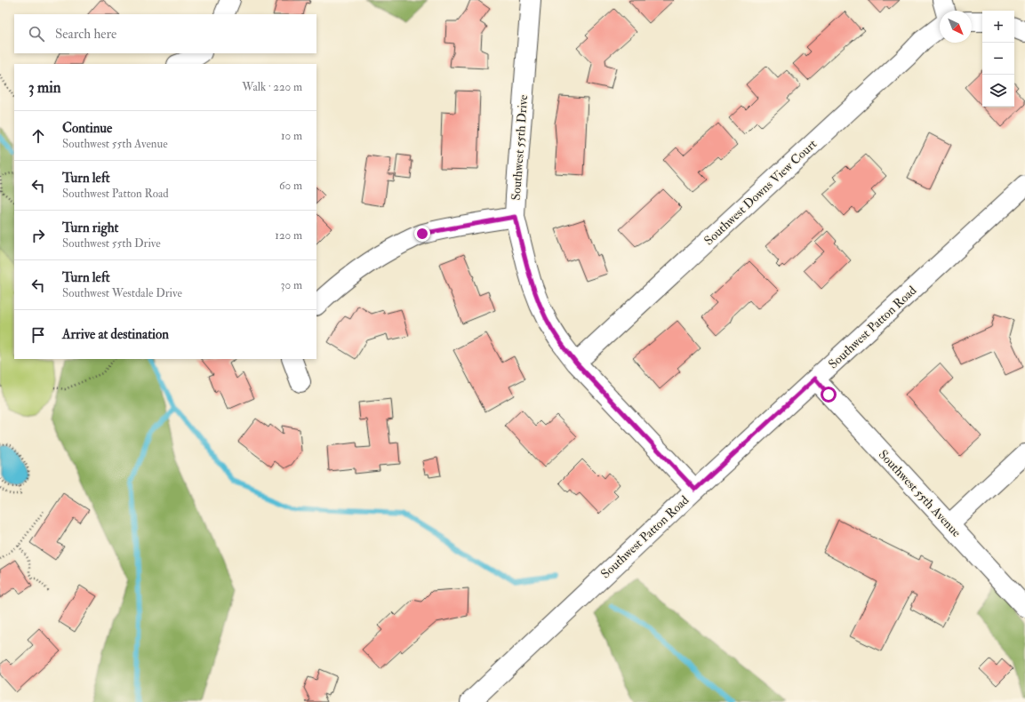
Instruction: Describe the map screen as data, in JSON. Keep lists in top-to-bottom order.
{
  "streets": {
    "street": [
      "Southwest 55th Drive",
      "Southwest Downs View Court",
      "Southwest Patton Road",
      "Southwest 55th Avenue"
    ]
  },
  "crossings": [
    ["Southwest 55th Drive", "Southwest Downs View Court"],
    ["Southwest 55th Drive", "Southwest Patton Road"],
    ["Southwest Patton Road", "Southwest 55th Avenue"]
  ],
  "north": "bottom right",
  "page": {
    "map_buttons": ["+", "−"],
    "search": "Search here",
    "heading": ["3 min", "Walk · 220 m"],
    "list": [
      ["Continue", "Southwest 55th Avenue", "10 m"],
      ["Turn left", "Southwest Patton Road", "60 m"],
      ["Turn right", "Southwest 55th Drive", "120 m"],
      ["Turn left", "Southwest Westdale Drive", "30 m"],
      "Arrive at destination"
    ]
  }
}
